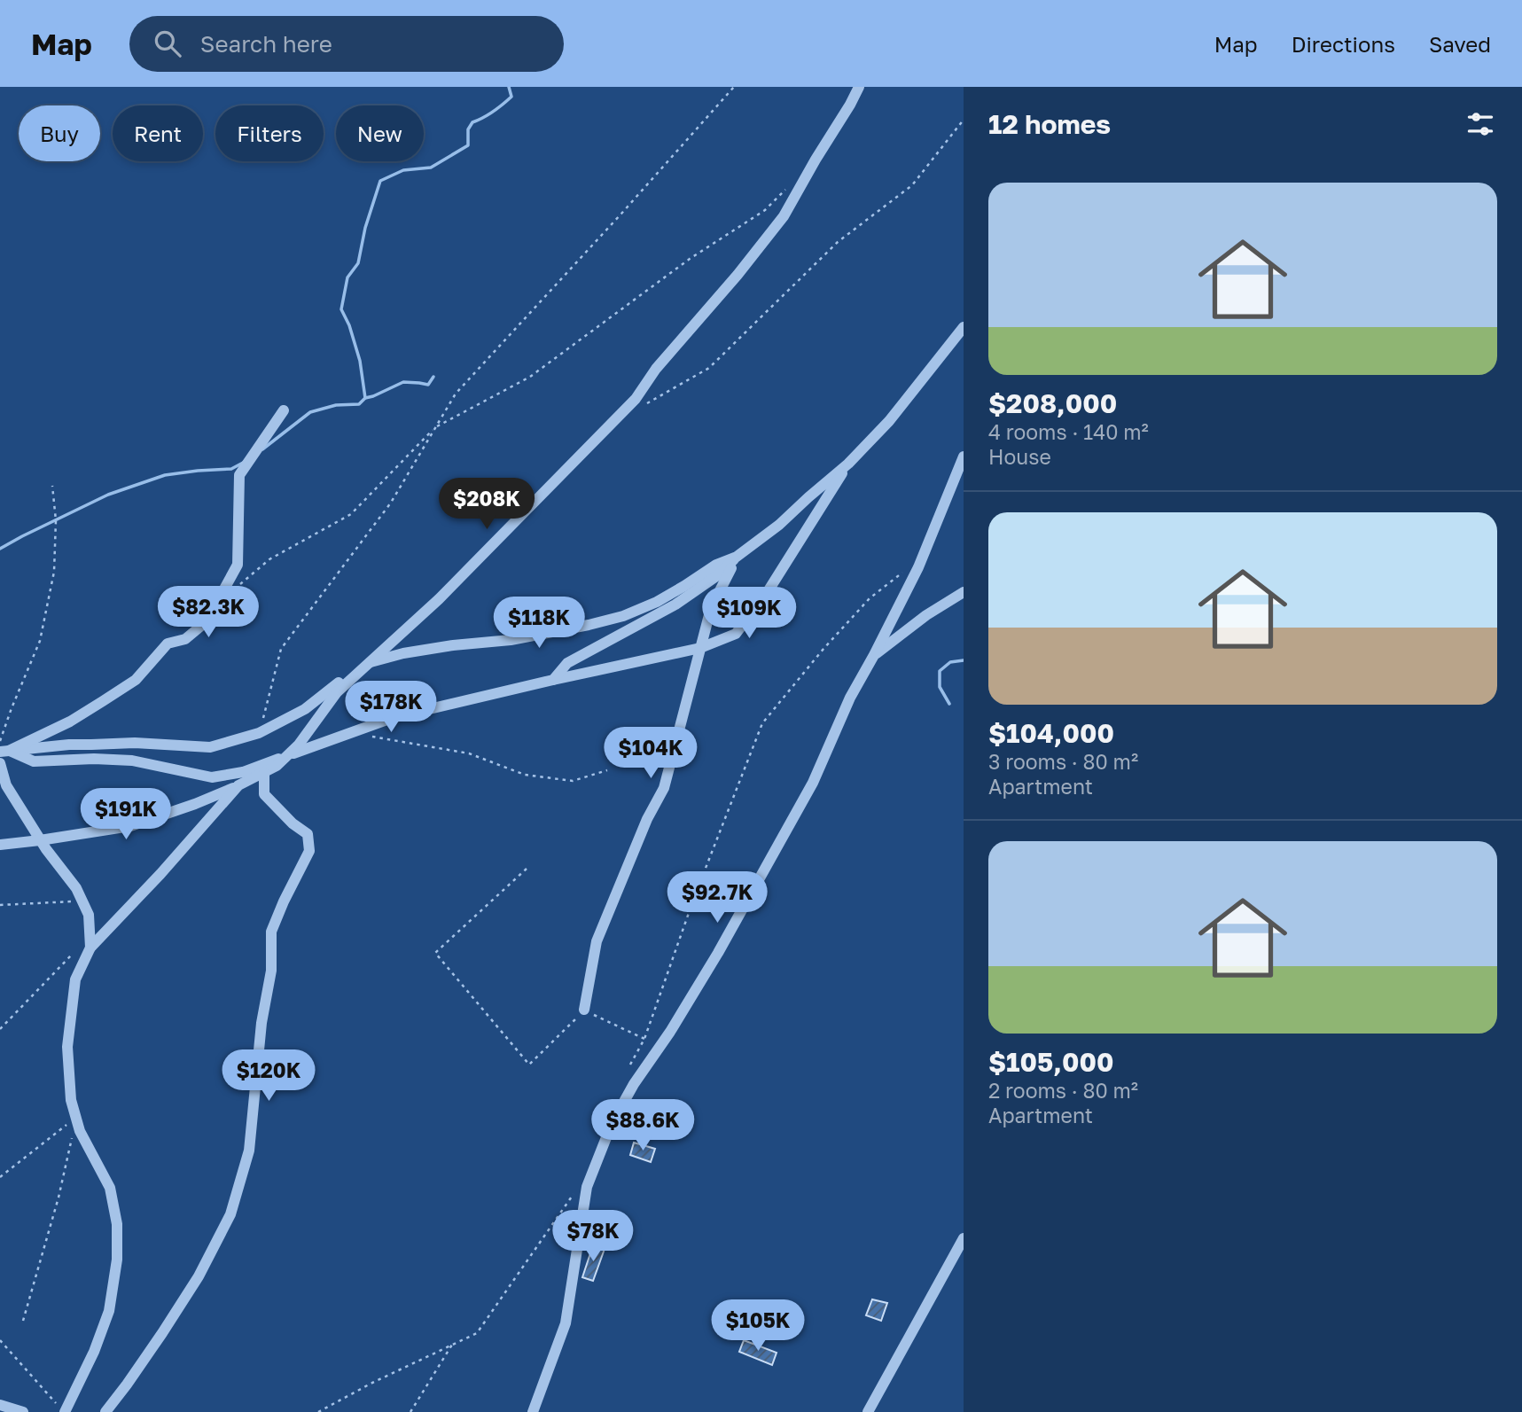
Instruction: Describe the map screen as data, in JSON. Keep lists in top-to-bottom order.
{
  "page": {
    "header": "Map",
    "search": "Search here",
    "nav": ["Map", "Directions", "Saved"],
    "heading": "12 homes",
    "chip": [
      "Buy",
      "Rent",
      "Filters",
      "New"
    ],
    "list": [
      {
        "name": "$208,000",
        "note": "4 rooms · 140 m² · House"
      },
      {
        "name": "$104,000",
        "note": "3 rooms · 80 m² · Apartment"
      },
      {
        "name": "$105,000",
        "note": "2 rooms · 80 m² · Apartment"
      }
    ],
    "price": [
      "$208K",
      "$82.3K",
      "$109K",
      "$118K",
      "$178K",
      "$104K",
      "$191K",
      "$92.7K",
      "$120K",
      "$88.6K",
      "$78K",
      "$105K"
    ]
  }
}
